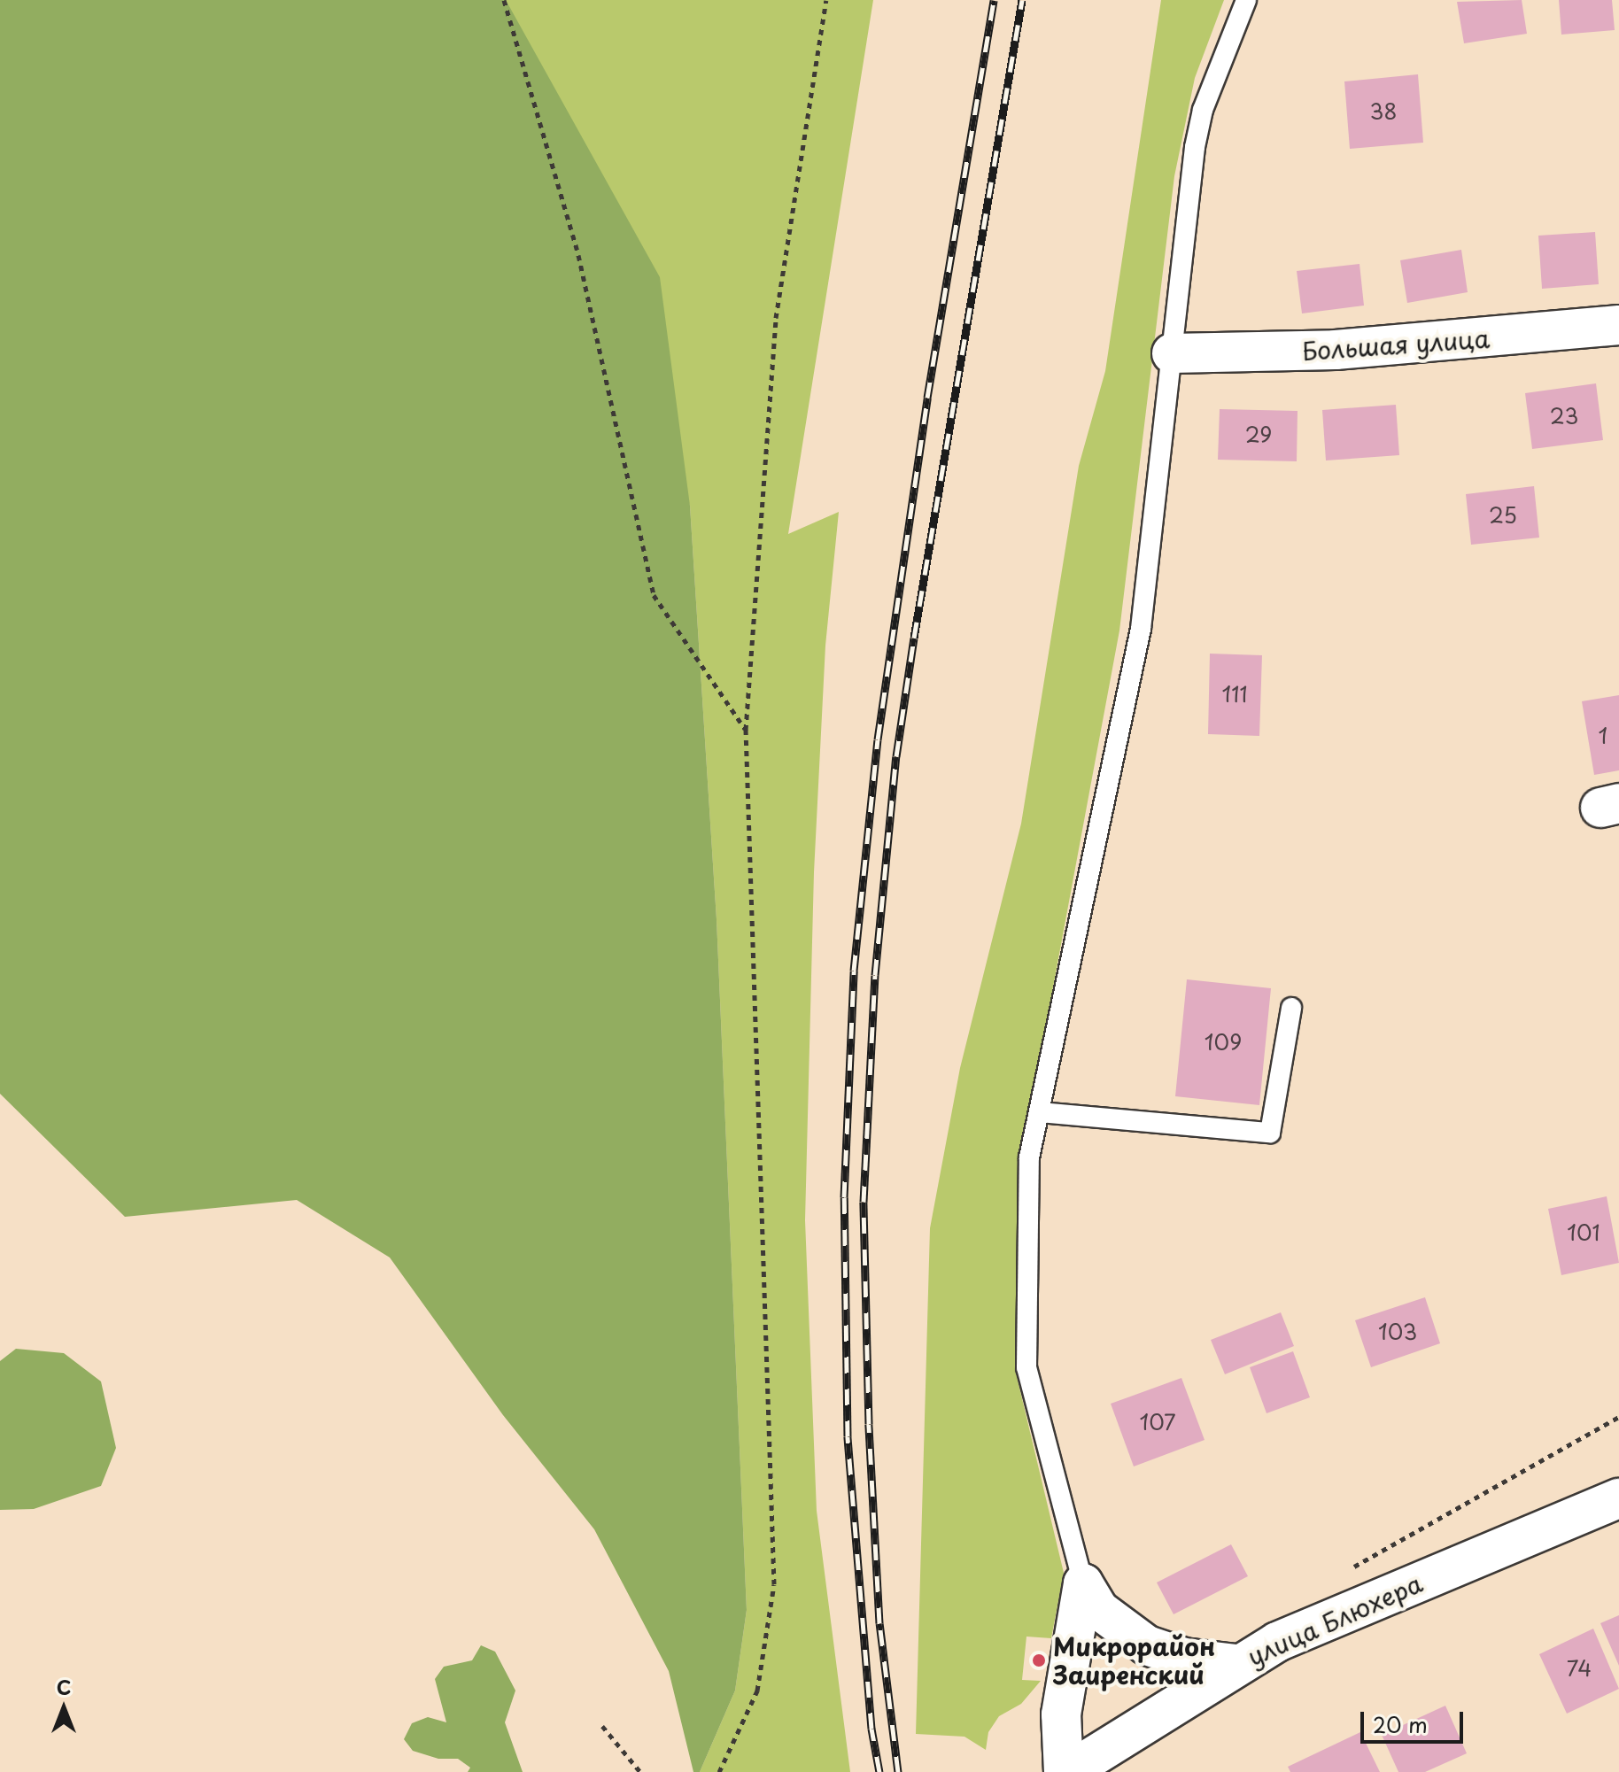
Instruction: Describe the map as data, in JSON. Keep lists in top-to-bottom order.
{
  "streets": {
    "street": ["Большая улица", "улица Блюхера"]
  },
  "places": ["Микрорайон Заиренский"],
  "house_numbers": [
    "38",
    "23",
    "29",
    "25",
    "111",
    "1",
    "109",
    "101",
    "103",
    "107",
    "74"
  ],
  "scale_bar": "20 m",
  "north": "top"
}
